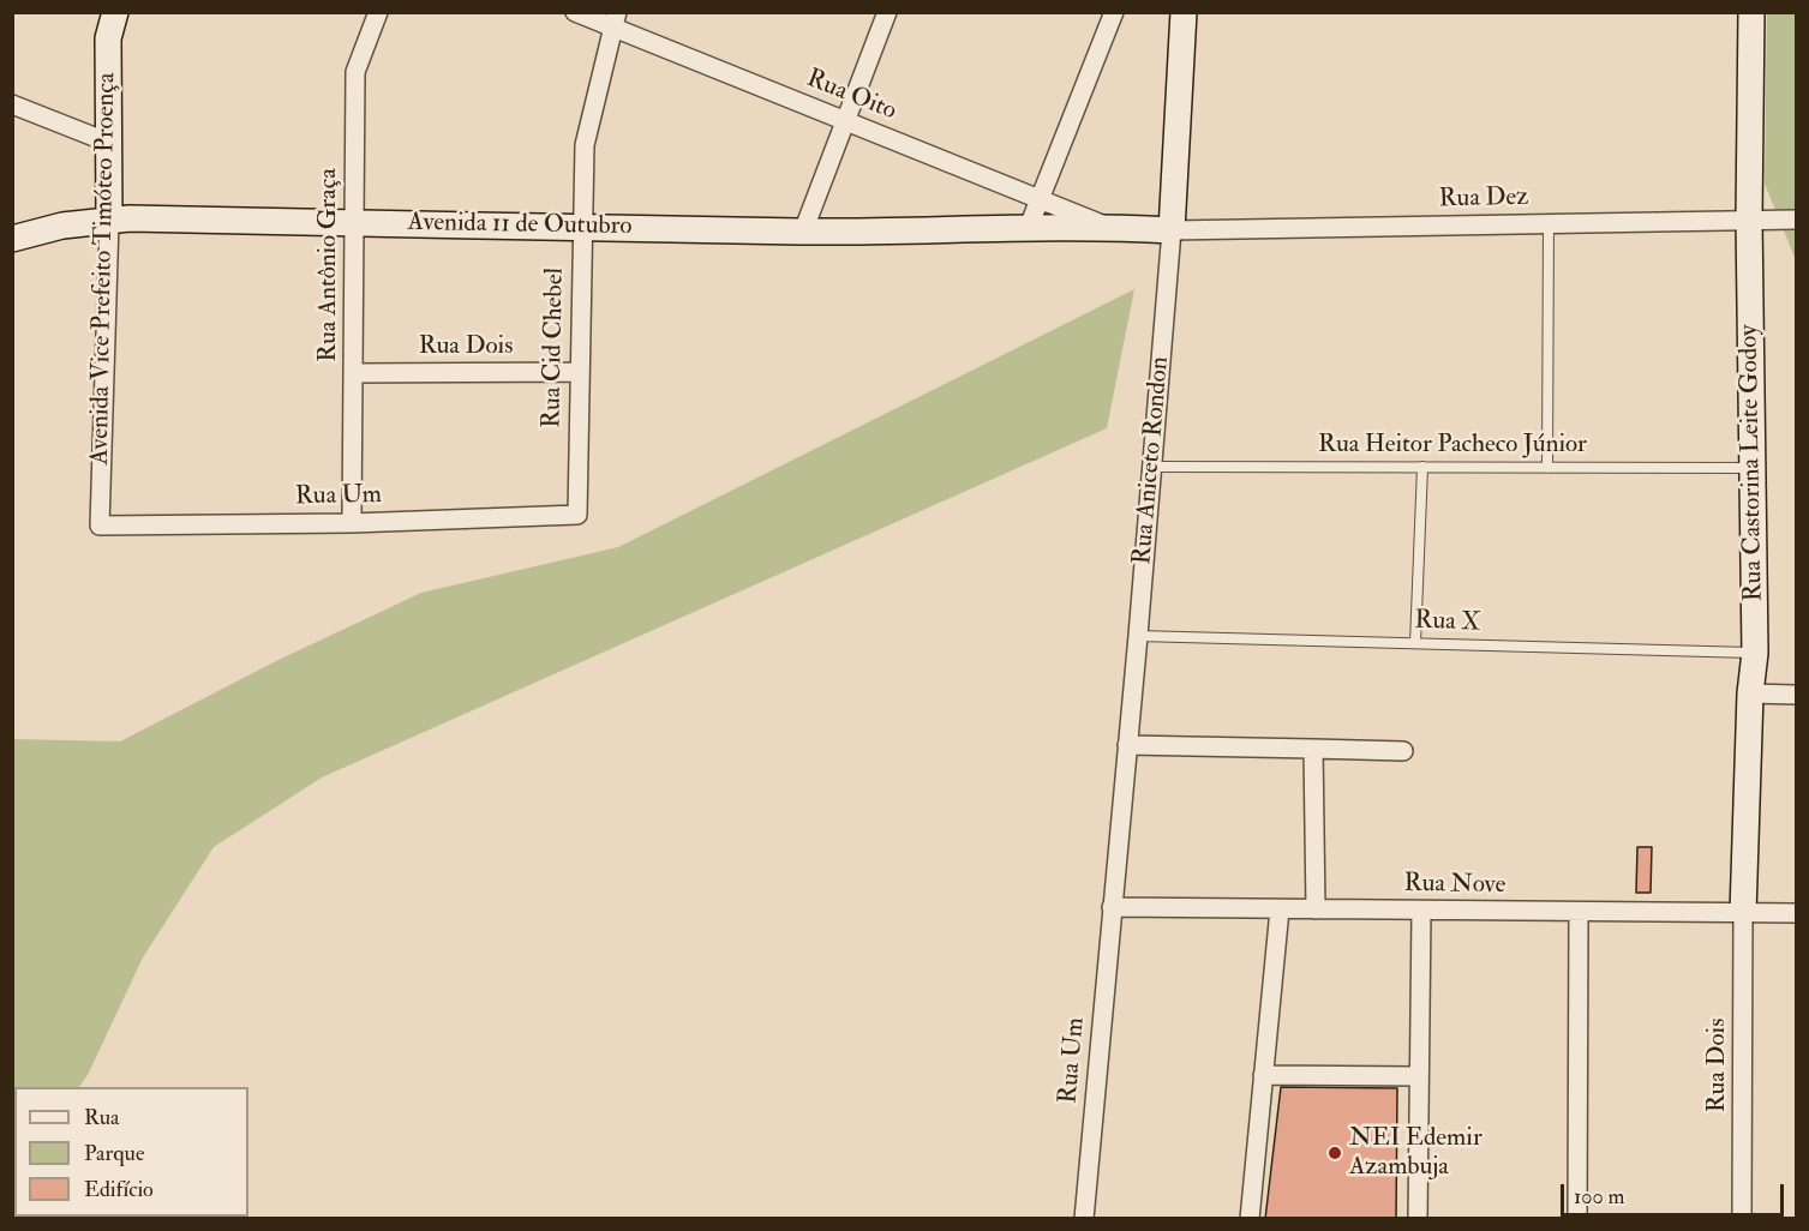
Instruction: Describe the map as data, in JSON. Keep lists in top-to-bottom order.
{
  "streets": {
    "street": [
      "Rua Oito",
      "Rua Dez",
      "Avenida 11 de Outubro",
      "Rua Antônio Graça",
      "Avenida Vice Prefeito Timóteo Proença",
      "Rua Dois",
      "Rua Cid Chebel",
      "Rua Aniceto Rondon",
      "Rua Castorina Leite Godoy",
      "Rua Um",
      "Rua Nove"
    ],
    "lane": ["Rua Heitor Pacheco Júnior", "Rua X"]
  },
  "crossings": [
    ["Rua Oito", "Avenida 11 de Outubro"],
    ["Rua Oito", "Rua Cid Chebel"],
    ["Rua Dez", "Avenida 11 de Outubro"],
    ["Rua Dez", "Rua Aniceto Rondon"],
    ["Rua Dez", "Rua Castorina Leite Godoy"],
    ["Avenida 11 de Outubro", "Rua Antônio Graça"],
    ["Avenida 11 de Outubro", "Avenida Vice Prefeito Timóteo Proença"],
    ["Avenida 11 de Outubro", "Rua Cid Chebel"],
    ["Avenida 11 de Outubro", "Rua Aniceto Rondon"],
    ["Rua Antônio Graça", "Rua Dois"],
    ["Rua Antônio Graça", "Rua Um"],
    ["Avenida Vice Prefeito Timóteo Proença", "Rua Um"],
    ["Rua Dois", "Rua Cid Chebel"],
    ["Rua Dois", "Rua Castorina Leite Godoy"],
    ["Rua Dois", "Rua Nove"],
    ["Rua Cid Chebel", "Rua Um"],
    ["Rua Heitor Pacheco Júnior", "Rua Aniceto Rondon"],
    ["Rua Heitor Pacheco Júnior", "Rua Castorina Leite Godoy"],
    ["Rua Aniceto Rondon", "Rua Um"],
    ["Rua Aniceto Rondon", "Rua X"],
    ["Rua Aniceto Rondon", "Rua Nove"],
    ["Rua Castorina Leite Godoy", "Rua X"],
    ["Rua Castorina Leite Godoy", "Rua Nove"],
    ["Rua Um", "Rua Nove"]
  ],
  "places": ["NEI Edemir Azambuja"],
  "legend": ["Rua", "Parque", "Edifício"],
  "scale_bar": "100 m"
}
